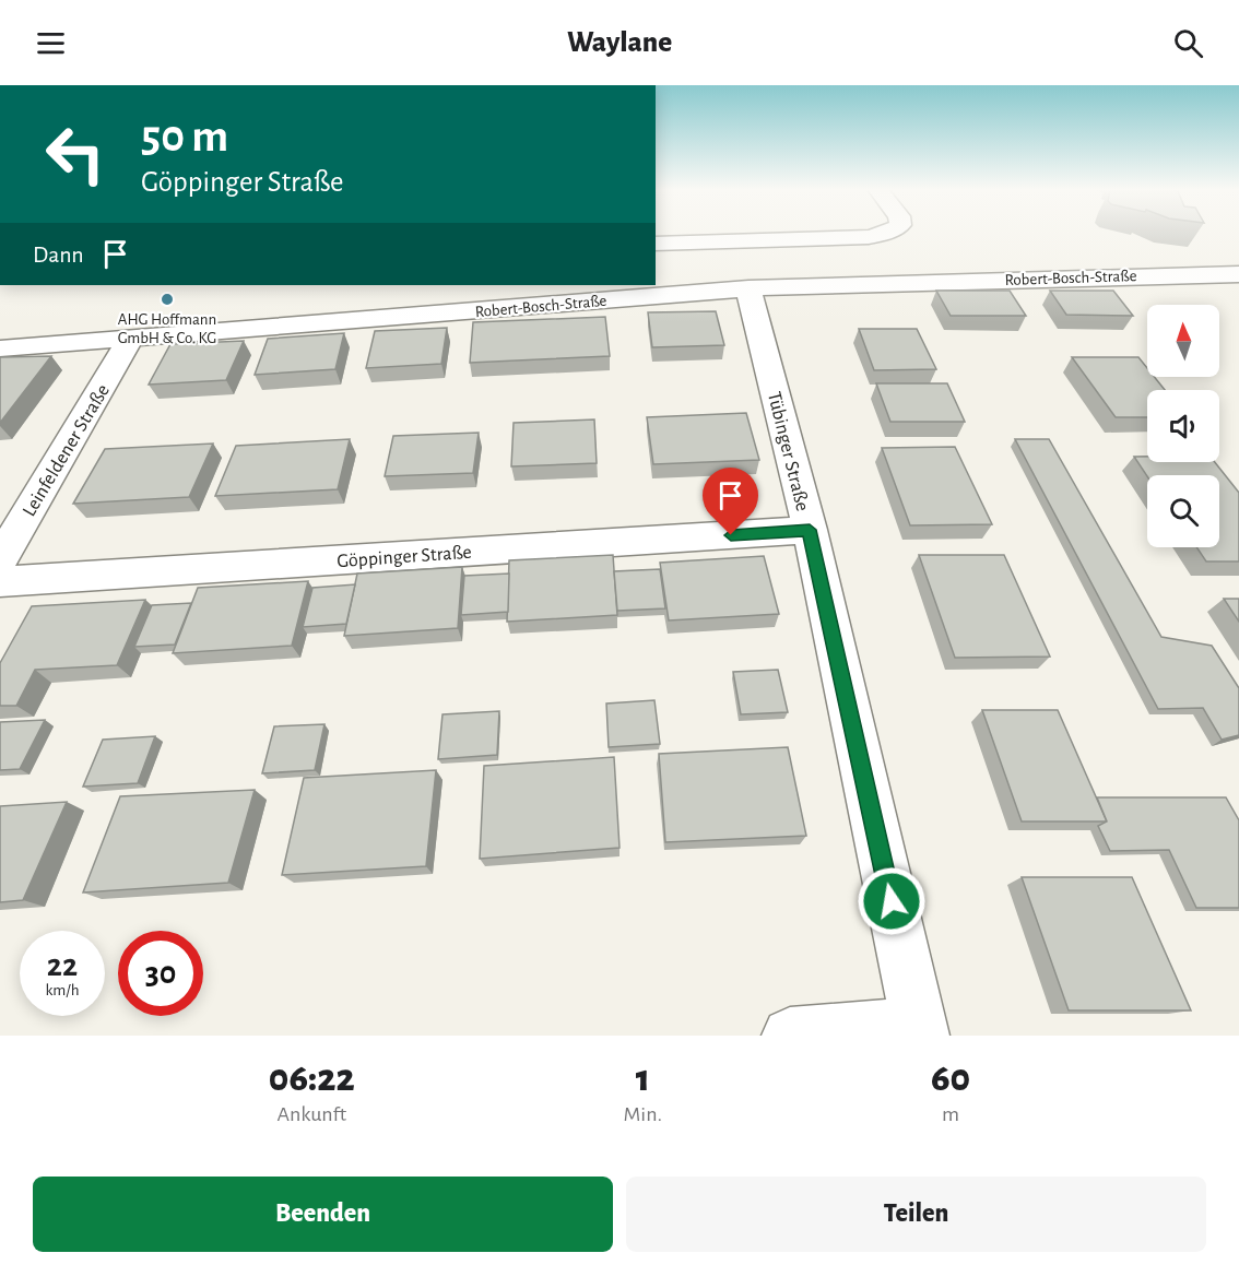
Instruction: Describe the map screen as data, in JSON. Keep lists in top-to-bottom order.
{
  "streets": {
    "street": [
      "Robert-Bosch-Straße",
      "Leinfeldener Straße",
      "Tübinger Straße",
      "Göppinger Straße"
    ]
  },
  "crossings": [
    ["Robert-Bosch-Straße", "Leinfeldener Straße"],
    ["Robert-Bosch-Straße", "Tübinger Straße"],
    ["Tübinger Straße", "Göppinger Straße"]
  ],
  "places": ["AHG Hoffmann GmbH & Co. KG"],
  "north": "top",
  "page": {
    "header": "Waylane",
    "turn": ["50 m", "Göppinger Straße"],
    "then": "Dann",
    "speed": "22 km/h",
    "limit": "30",
    "eta": [
      "06:22",
      "Ankunft",
      "1",
      "Min.",
      "60",
      "m"
    ],
    "buttons": ["Beenden", "Teilen"]
  }
}
